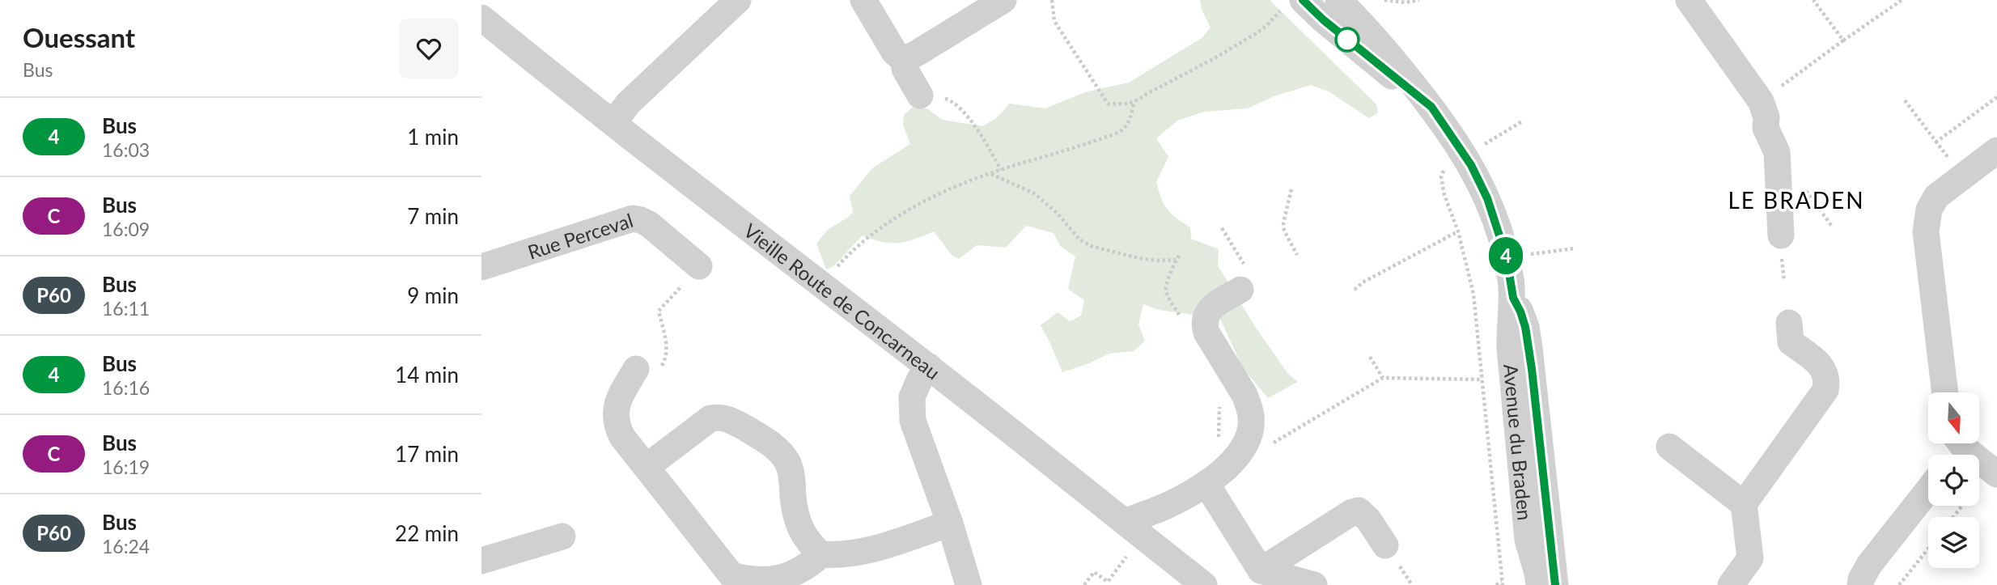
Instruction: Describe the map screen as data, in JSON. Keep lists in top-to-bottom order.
{
  "streets": {
    "street": ["Rue Perceval", "Vieille Route de Concarneau", "Avenue du Braden"]
  },
  "districts": ["LE BRADEN"],
  "lines": ["bus line 4"],
  "north": "bottom",
  "page": {
    "heading": ["Ouessant", "Bus"],
    "on_map": "4",
    "list": [
      {
        "mark": "4",
        "name": "Bus",
        "note": "16:03",
        "value": "1 min"
      },
      {
        "mark": "C",
        "name": "Bus",
        "note": "16:09",
        "value": "7 min"
      },
      {
        "mark": "P60",
        "name": "Bus",
        "note": "16:11",
        "value": "9 min"
      },
      {
        "mark": "4",
        "name": "Bus",
        "note": "16:16",
        "value": "14 min"
      },
      {
        "mark": "C",
        "name": "Bus",
        "note": "16:19",
        "value": "17 min"
      },
      {
        "mark": "P60",
        "name": "Bus",
        "note": "16:24",
        "value": "22 min"
      }
    ]
  }
}
